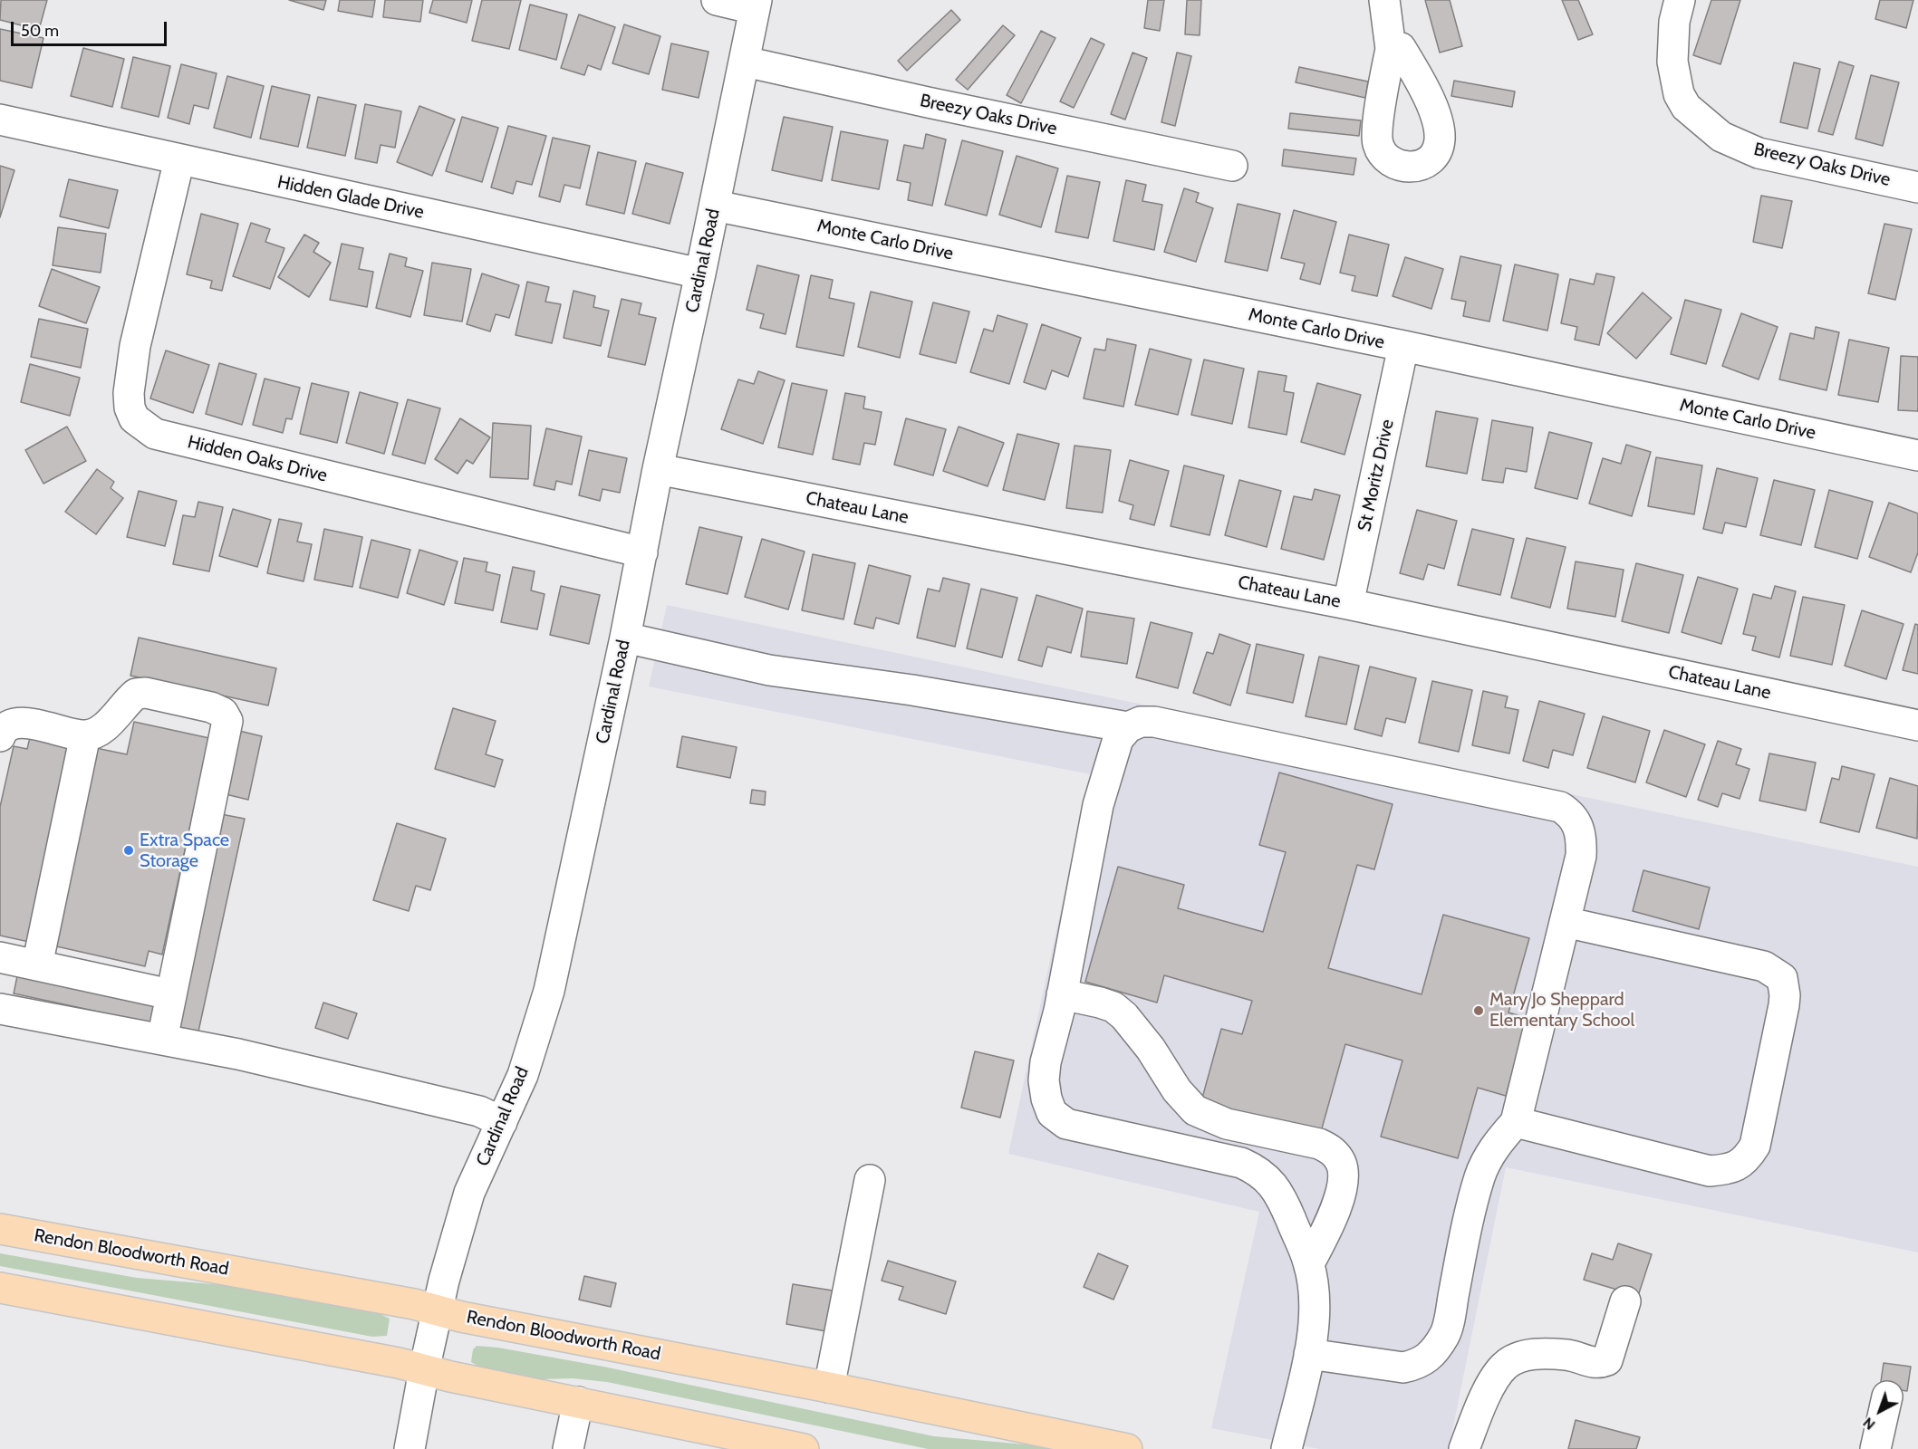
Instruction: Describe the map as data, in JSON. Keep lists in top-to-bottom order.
{
  "streets": {
    "main road": ["Rendon Bloodworth Road"],
    "street": [
      "Breezy Oaks Drive",
      "Hidden Glade Drive",
      "Monte Carlo Drive",
      "Cardinal Road",
      "Hidden Oaks Drive",
      "St Moritz Drive",
      "Chateau Lane"
    ]
  },
  "crossings": [
    ["Breezy Oaks Drive", "Cardinal Road"],
    ["Hidden Glade Drive", "Cardinal Road"],
    ["Hidden Glade Drive", "Hidden Oaks Drive"],
    ["Monte Carlo Drive", "Cardinal Road"],
    ["Monte Carlo Drive", "St Moritz Drive"],
    ["Cardinal Road", "Hidden Oaks Drive"],
    ["Cardinal Road", "Chateau Lane"],
    ["Cardinal Road", "Rendon Bloodworth Road"],
    ["St Moritz Drive", "Chateau Lane"]
  ],
  "places": ["Extra Space Storage", "Mary Jo Sheppard Elementary School"],
  "scale_bar": "50 m",
  "north": "bottom left"
}
